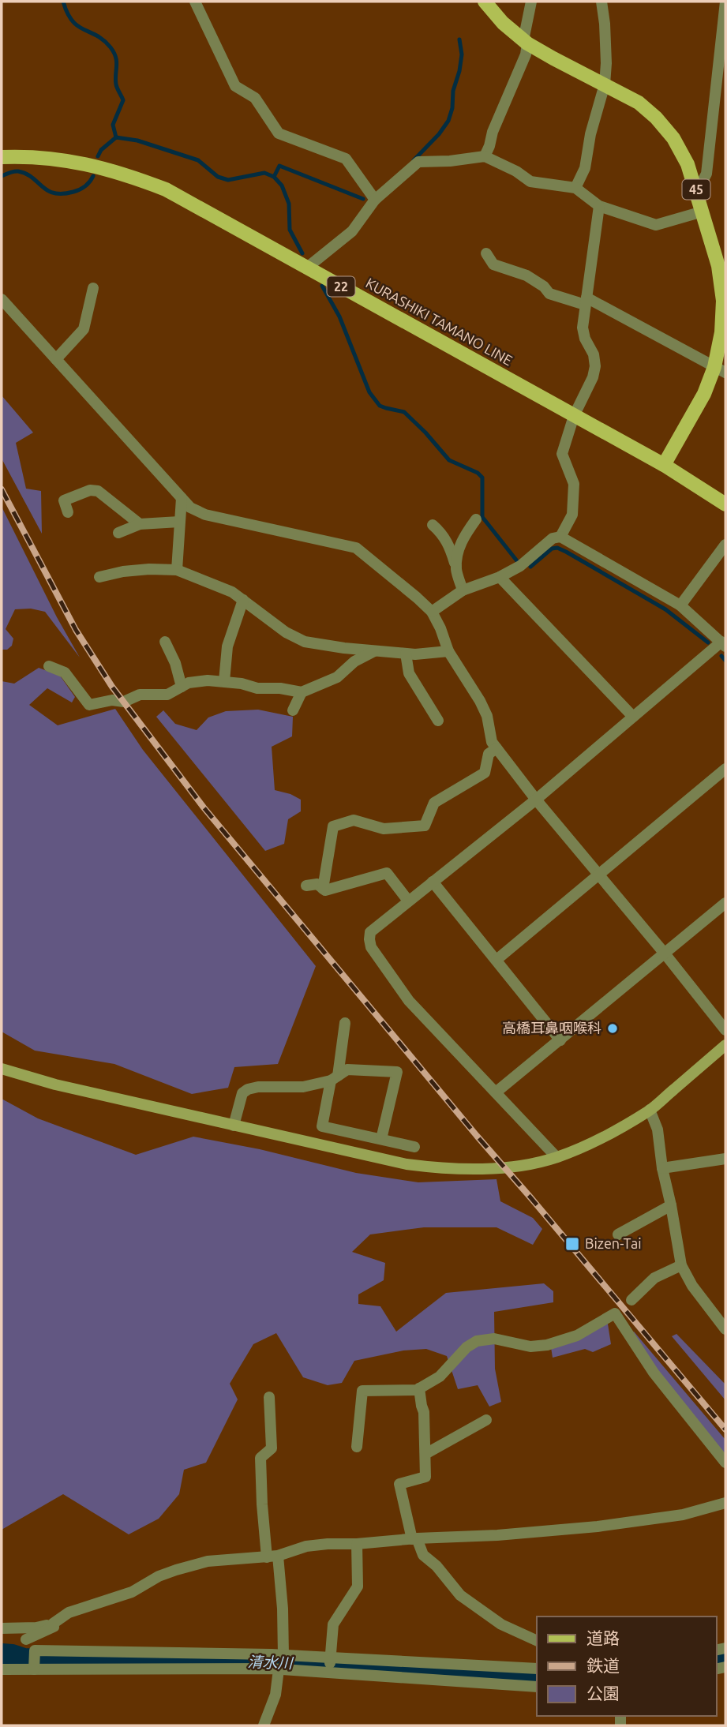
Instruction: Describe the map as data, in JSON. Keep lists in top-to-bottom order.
{
  "streets": {
    "main road": ["45", "22", "KURASHIKI TAMANO LINE"]
  },
  "crossings": [
    ["45", "KURASHIKI TAMANO LINE"]
  ],
  "water": ["清水川"],
  "places": {
    "other": ["高橋耳鼻咽喉科"],
    "transit": ["Bizen-Tai"]
  },
  "legend": ["道路", "鉄道", "公園"]
}
